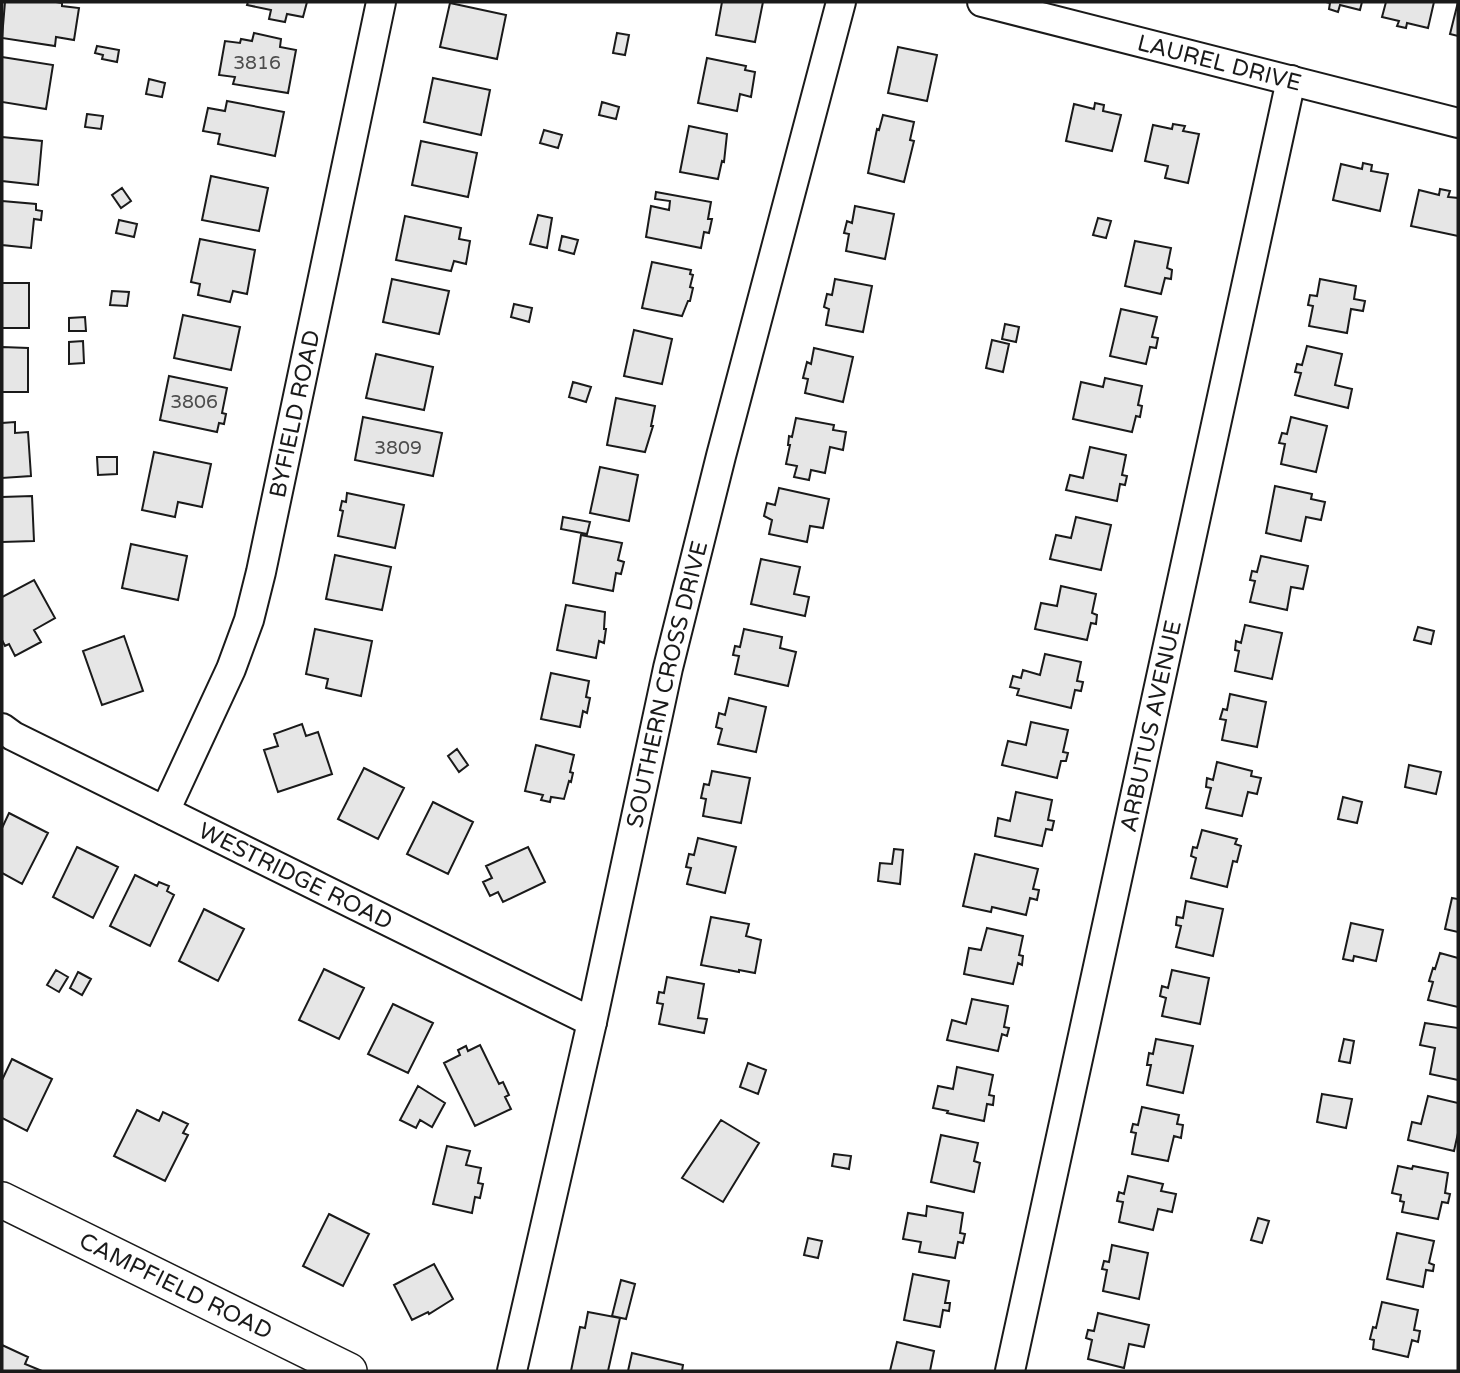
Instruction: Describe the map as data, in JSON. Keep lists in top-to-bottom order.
{
  "streets": {
    "street": [
      "LAUREL DRIVE",
      "BYFIELD ROAD",
      "SOUTHERN CROSS DRIVE",
      "ARBUTUS AVENUE",
      "WESTRIDGE ROAD",
      "CAMPFIELD ROAD"
    ]
  },
  "crossings": [
    ["LAUREL DRIVE", "ARBUTUS AVENUE"],
    ["BYFIELD ROAD", "WESTRIDGE ROAD"],
    ["SOUTHERN CROSS DRIVE", "WESTRIDGE ROAD"]
  ],
  "house_numbers": ["3816", "3806", "3809"]
}
